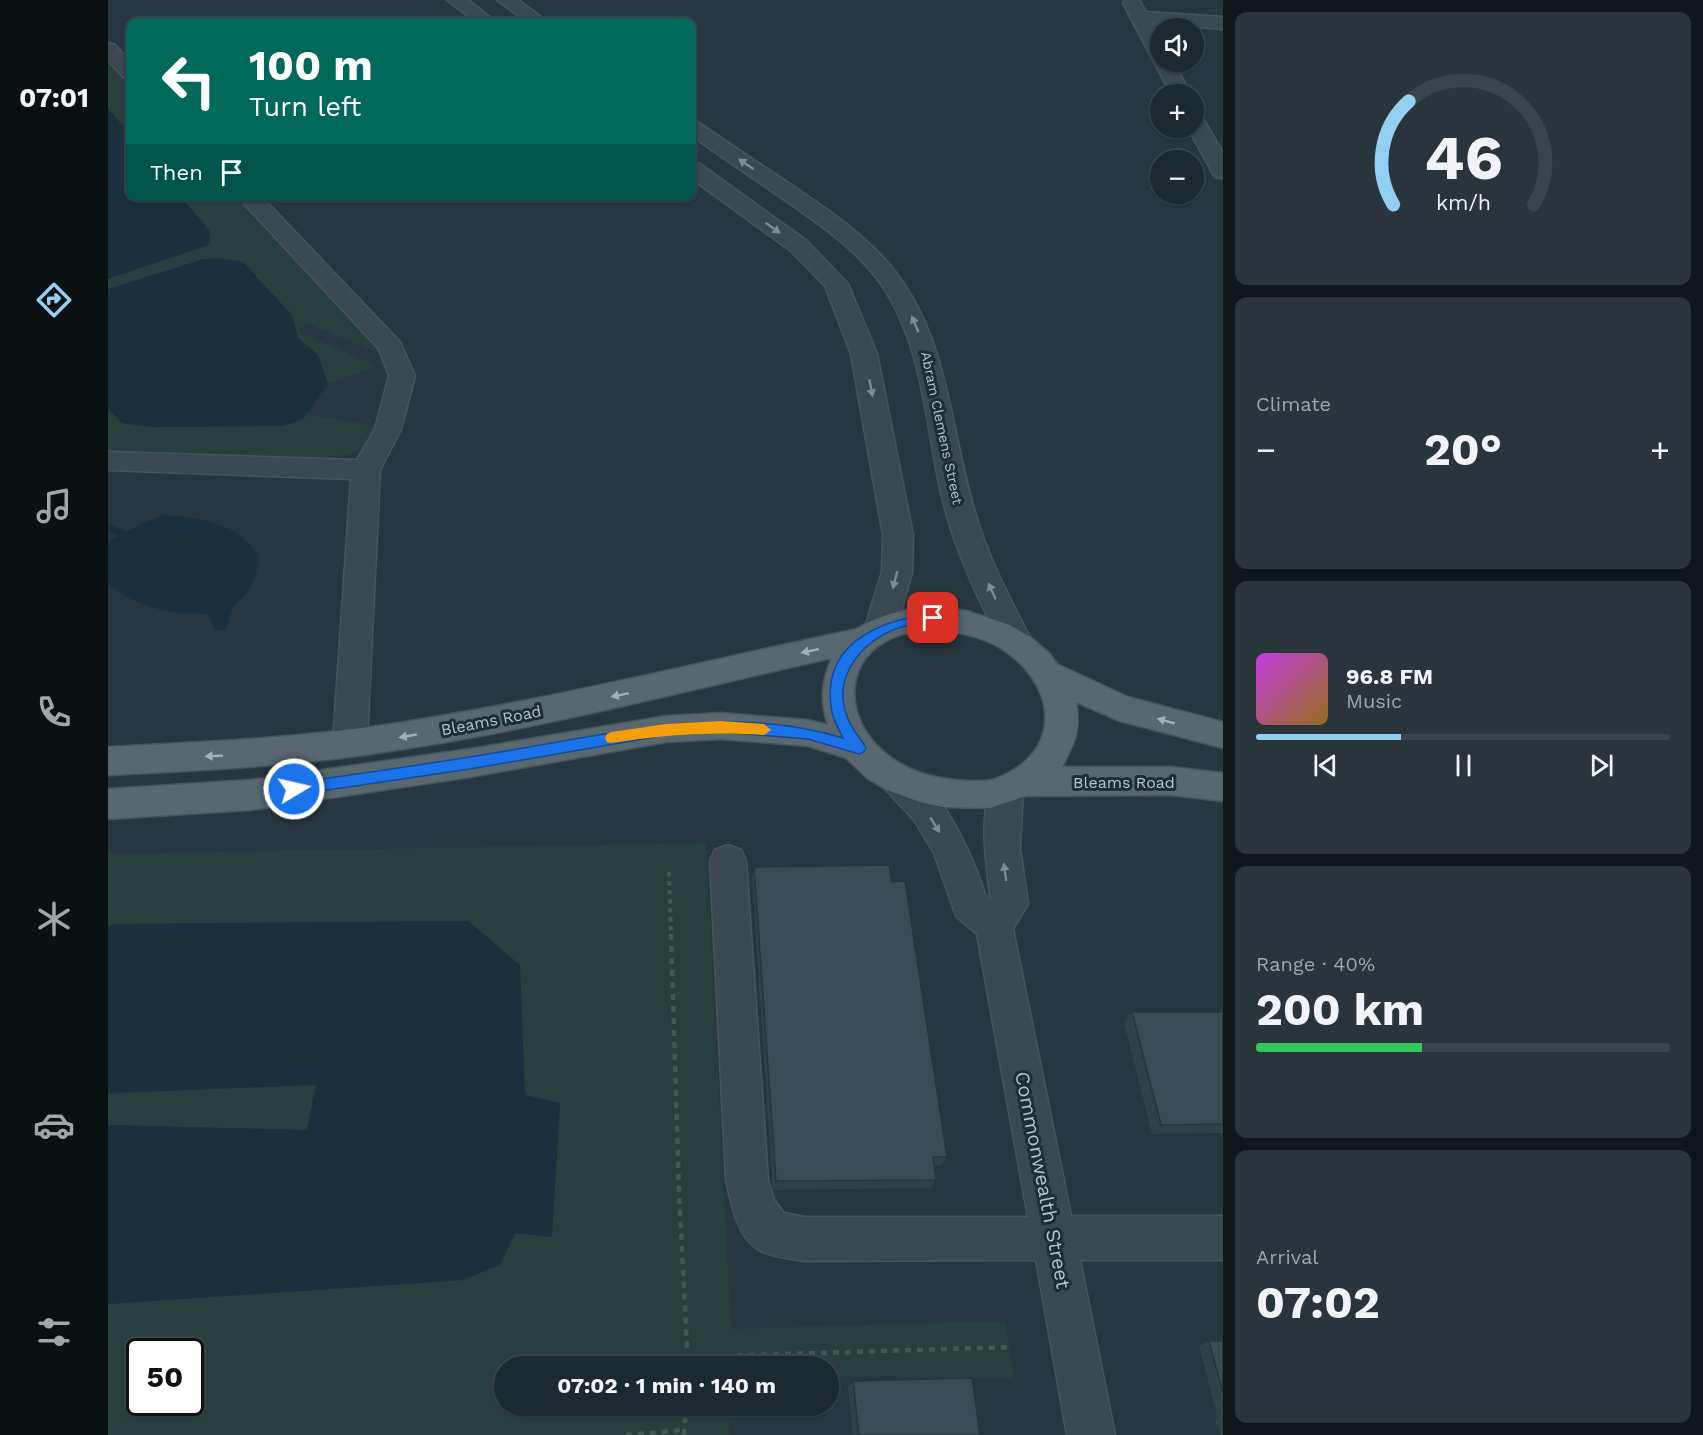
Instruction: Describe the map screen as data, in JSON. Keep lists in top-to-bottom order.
{
  "streets": {
    "main road": ["Bleams Road"],
    "street": ["Abram Clemens Street", "Commonwealth Street"]
  },
  "crossings": [
    ["Abram Clemens Street", "Bleams Road"]
  ],
  "one_way": ["Abram Clemens Street"],
  "page": {
    "tabs": "07:01",
    "map_buttons": ["+", "−"],
    "turn": ["100 m", "Turn left"],
    "then": "Then",
    "tile": [
      "Climate",
      ["Range · 40%", "200 km"],
      ["Arrival", "07:02"]
    ],
    "heat": ["−", "20°", "+"],
    "song": ["96.8 FM", "Music"],
    "limit": "50",
    "trip": "07:02 · 1 min · 140 m",
    "gauge": ["46", "km/h"]
  }
}
